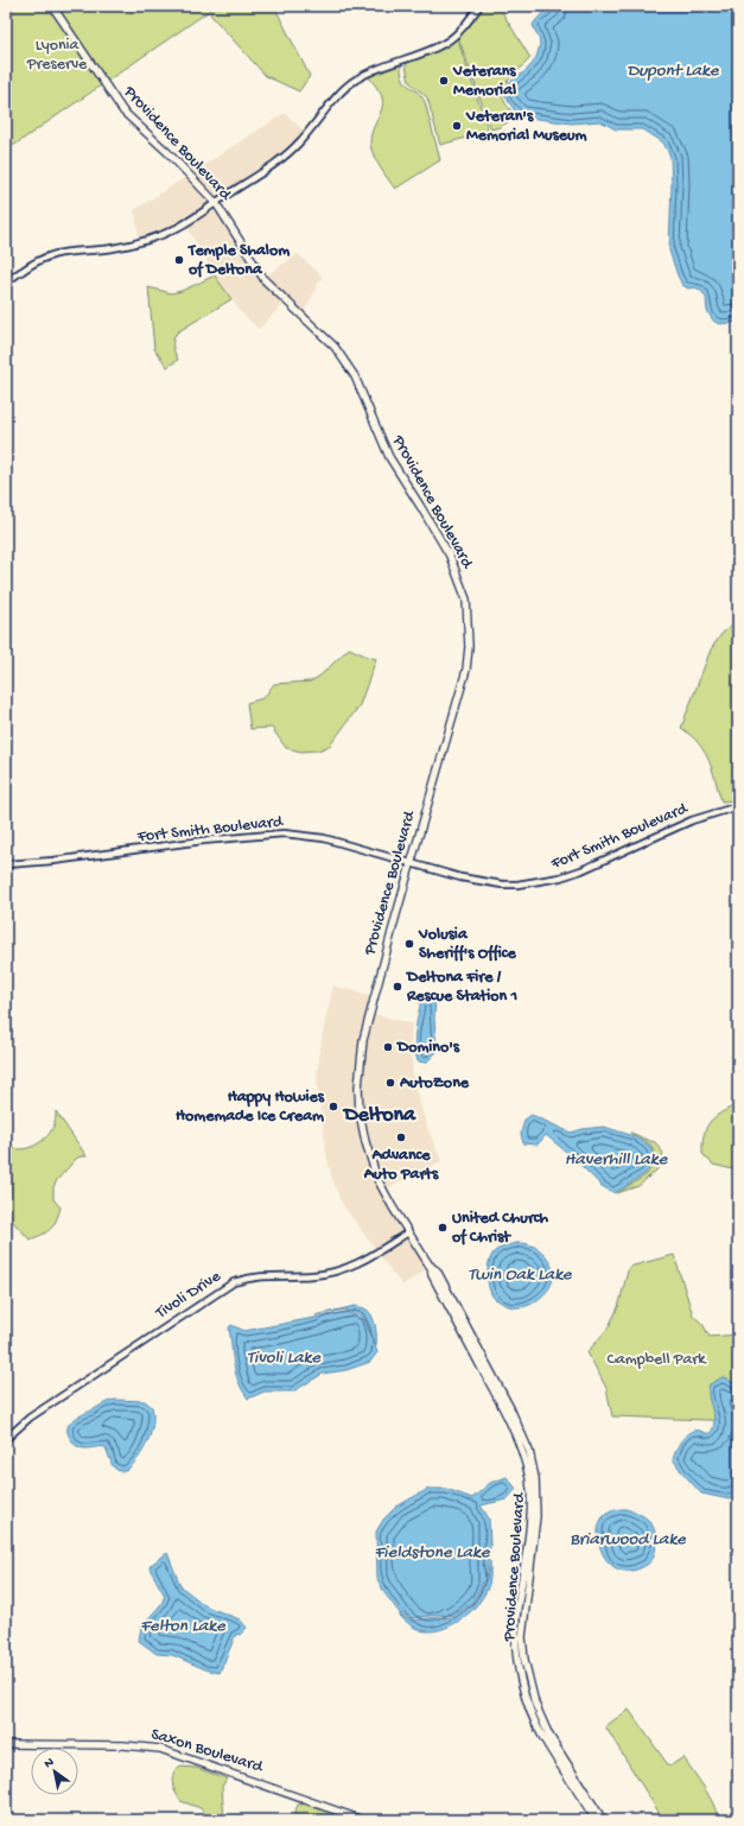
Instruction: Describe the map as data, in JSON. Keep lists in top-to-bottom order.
{
  "streets": {
    "main road": ["Providence Boulevard", "Saxon Boulevard"],
    "street": ["Fort Smith Boulevard", "Tivoli Drive"]
  },
  "crossings": [
    ["Providence Boulevard", "Fort Smith Boulevard"],
    ["Providence Boulevard", "Tivoli Drive"]
  ],
  "districts": ["Deltona"],
  "water": [
    "Dupont Lake",
    "Haverhill Lake",
    "Twin Oak Lake",
    "Tivoli Lake",
    "Briarwood Lake",
    "Fieldstone Lake",
    "Felton Lake"
  ],
  "parks": ["Lyonia Preserve", "Campbell Park"],
  "places": [
    "Veterans Memorial",
    "Veteran's Memorial Museum",
    "Temple Shalom of Deltona",
    "Volusia Sheriff's Office",
    "Deltona Fire / Rescue Station 1",
    "Domino's",
    "AutoZone",
    "Happy Howies Homemade Ice Cream",
    "Advance Auto Parts",
    "United Church of Christ"
  ],
  "north": "top left"
}
